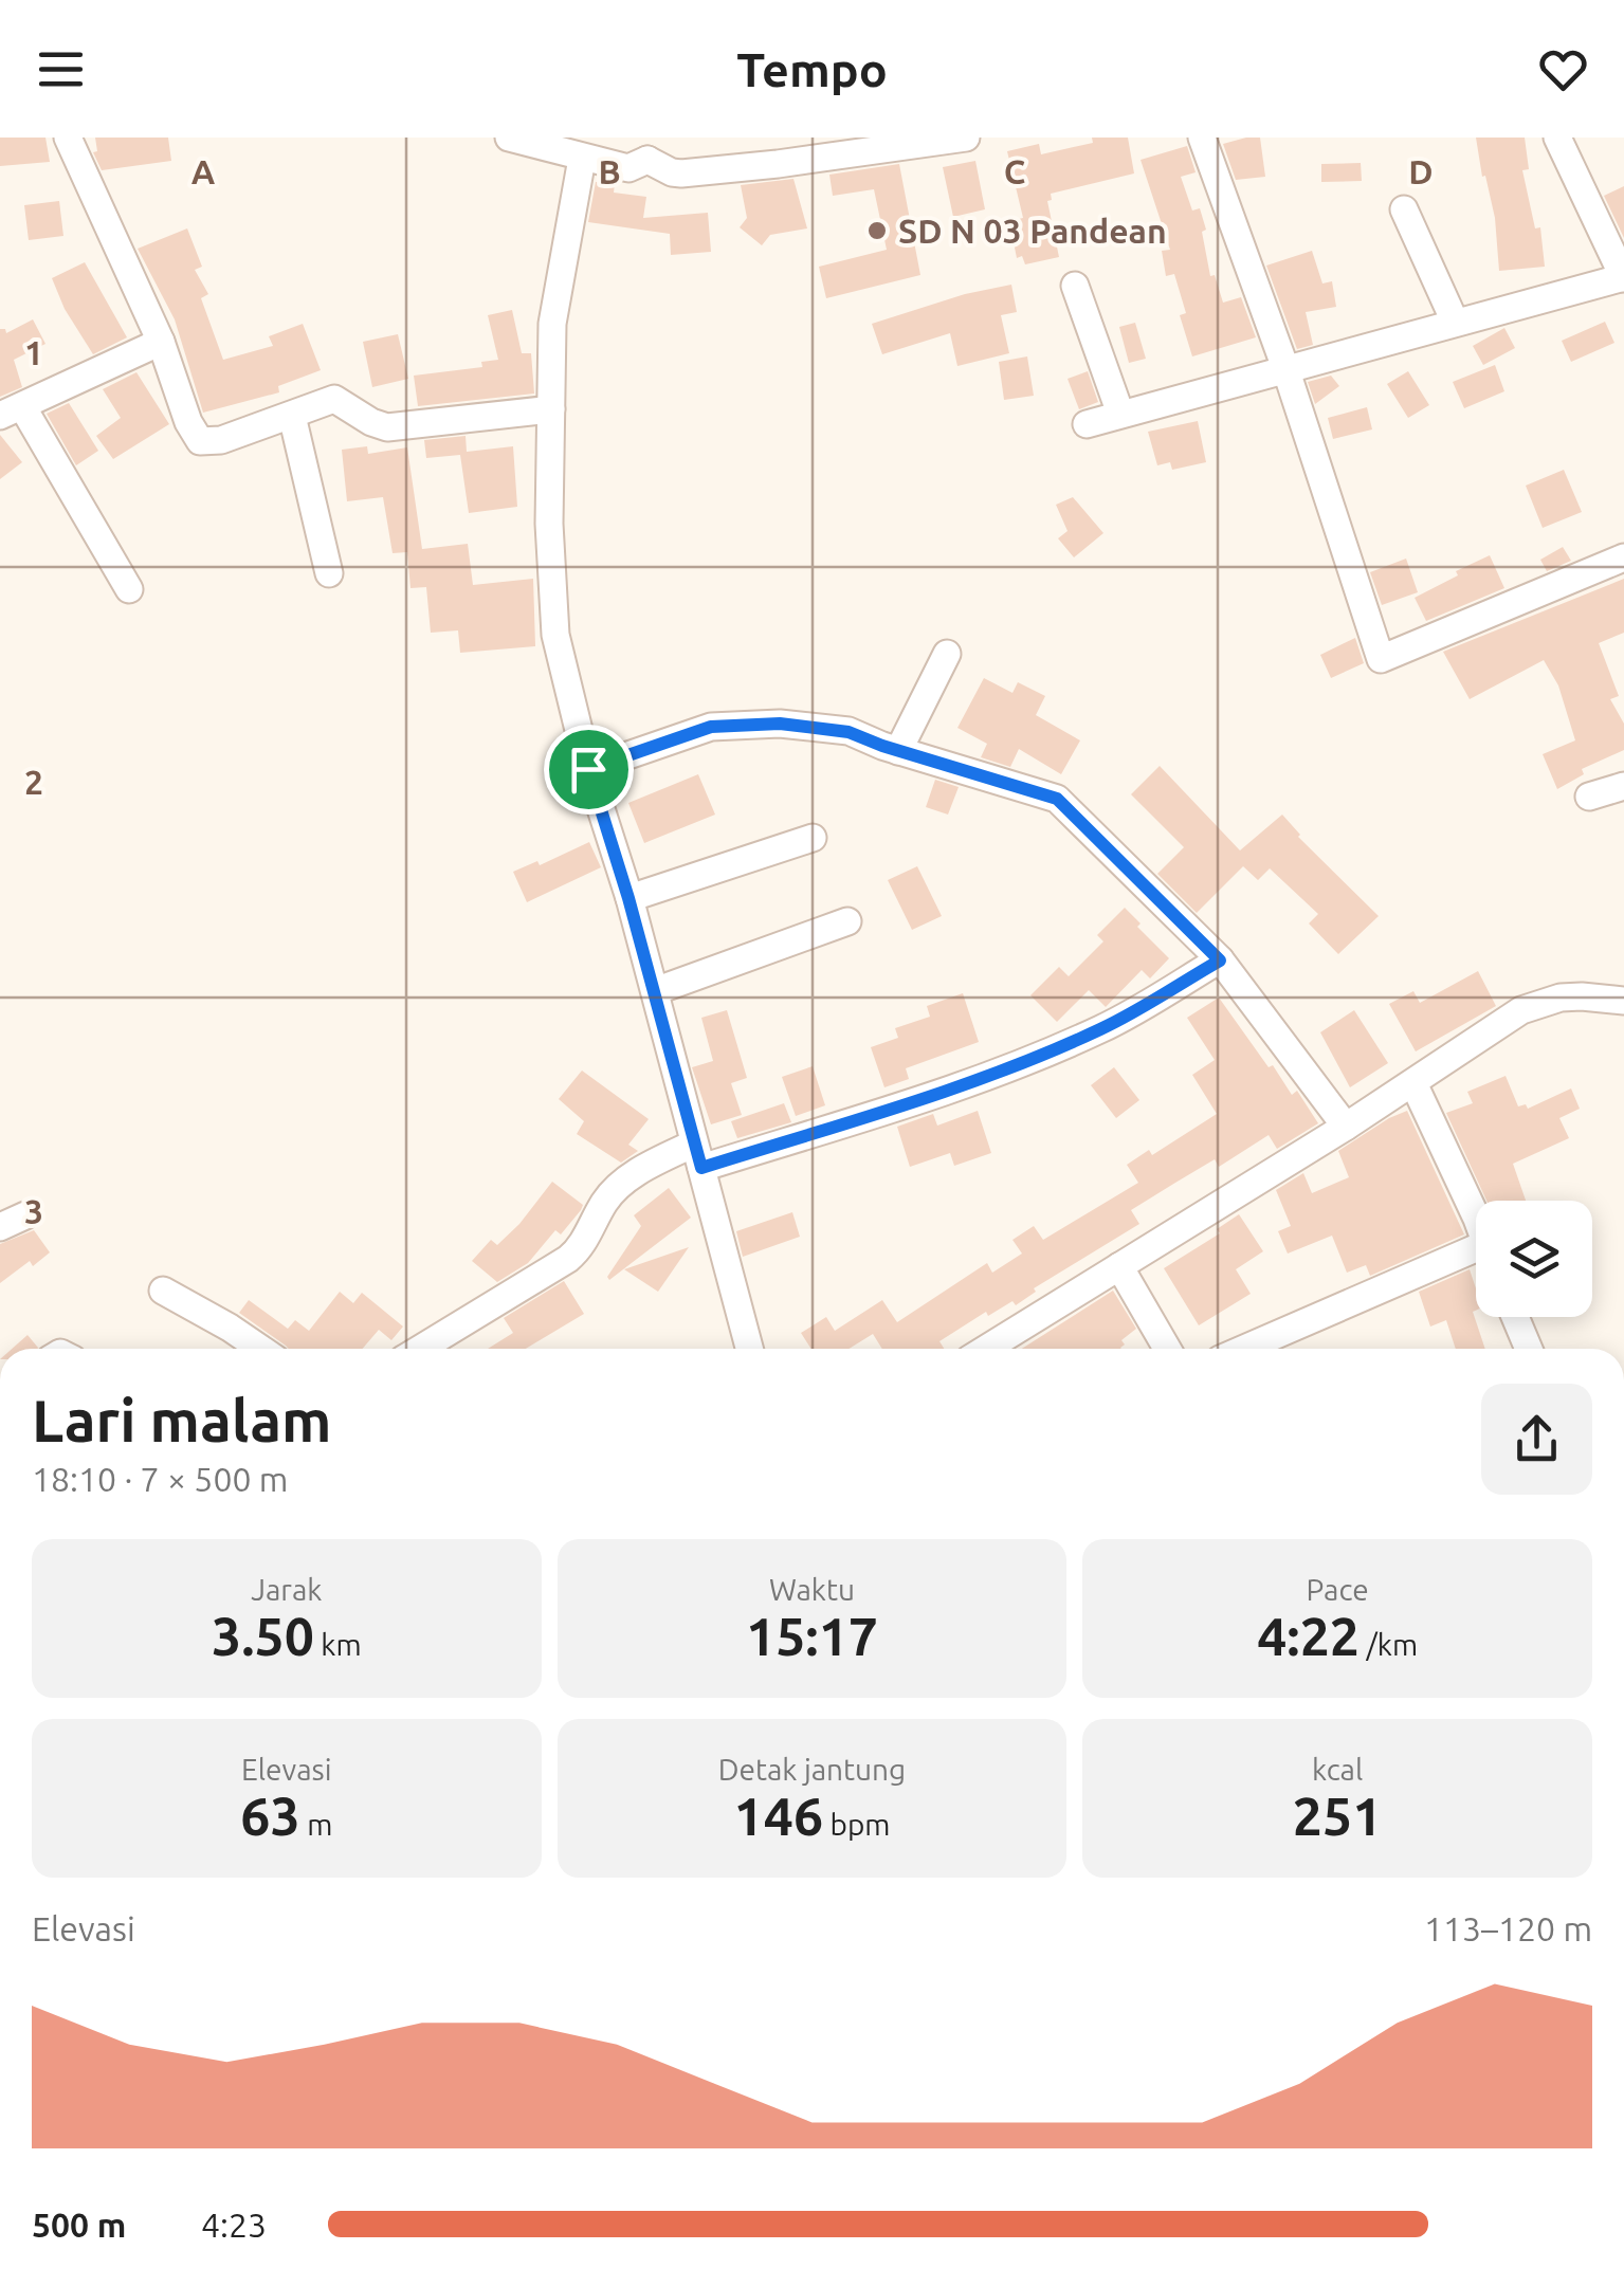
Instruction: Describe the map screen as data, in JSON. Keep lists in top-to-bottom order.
{
  "places": ["SD N 03 Pandean"],
  "page": {
    "header": "Tempo",
    "heading": ["Lari malam", "18:10 · 7 × 500 m"],
    "stats": [
      ["Jarak", "3.50 km"],
      ["Waktu", "15:17"],
      ["Pace", "4:22 /km"],
      ["Elevasi", "63 m"],
      ["Detak jantung", "146 bpm"],
      ["kcal", "251"]
    ],
    "chart": ["Elevasi", "113–120 m"],
    "list": [
      {
        "name": "500 m",
        "note": "4:23"
      }
    ]
  },
  "grid": {
    "columns": [
      "A",
      "B",
      "C",
      "D"
    ],
    "rows": ["1", "2", "3"]
  }
}
